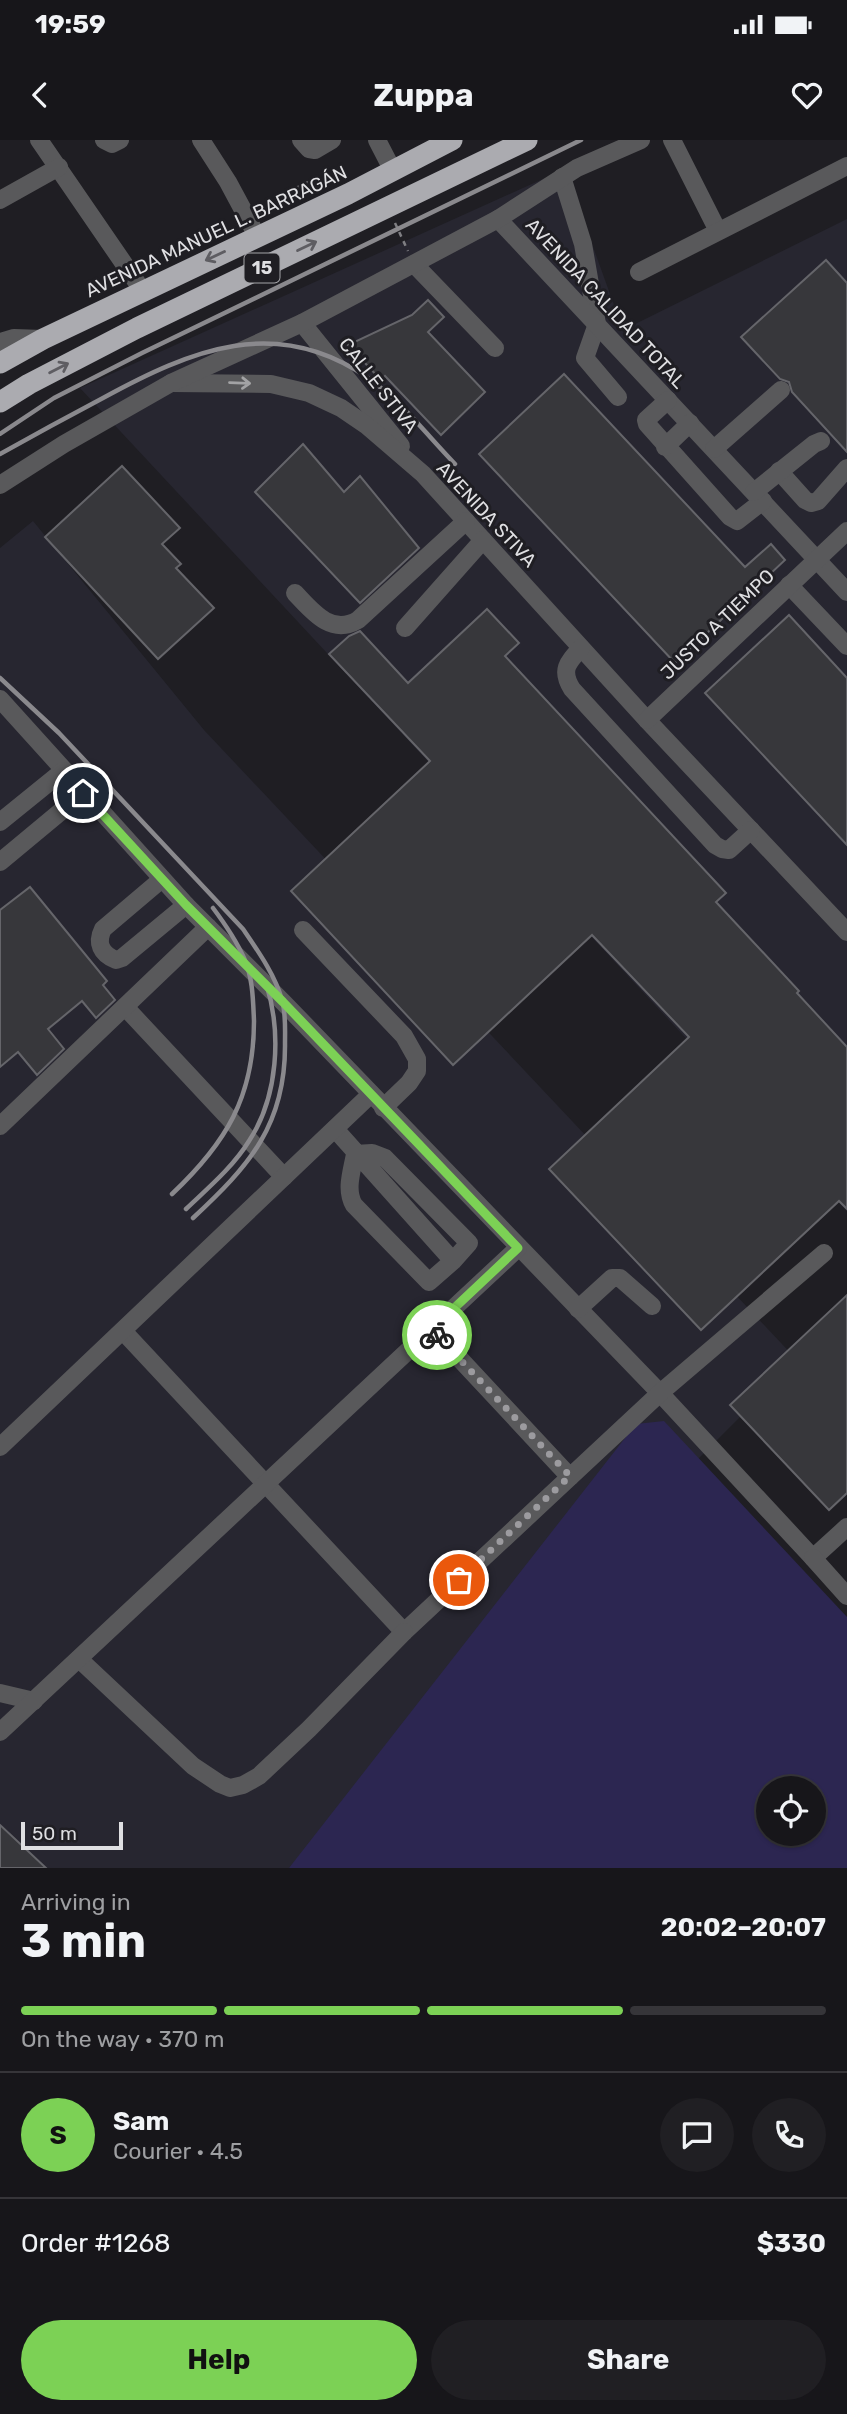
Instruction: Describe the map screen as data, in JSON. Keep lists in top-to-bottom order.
{
  "streets": {
    "highway": ["AVENIDA MANUEL L. BARRAGÁN", "15"],
    "street": [
      "AVENIDA CALIDAD TOTAL",
      "CALLE STIVA",
      "AVENIDA STIVA",
      "JUSTO A TIEMPO"
    ]
  },
  "crossings": [
    ["AVENIDA CALIDAD TOTAL", "CALLE STIVA"],
    ["AVENIDA CALIDAD TOTAL", "AVENIDA STIVA"],
    ["AVENIDA CALIDAD TOTAL", "JUSTO A TIEMPO"],
    ["CALLE STIVA", "AVENIDA STIVA"],
    ["AVENIDA STIVA", "JUSTO A TIEMPO"]
  ],
  "scale_bar": "50 m",
  "page": {
    "status": "19:59",
    "header": "Zuppa",
    "scale": "50 m",
    "heading": ["3 min", "Arriving in", "20:02–20:07"],
    "panel": [
      "Sam",
      "Courier · 4.5",
      "Order #1268",
      "$330"
    ],
    "bar": "On the way · 370 m",
    "round": "S",
    "buttons": ["Help", "Share"]
  }
}
